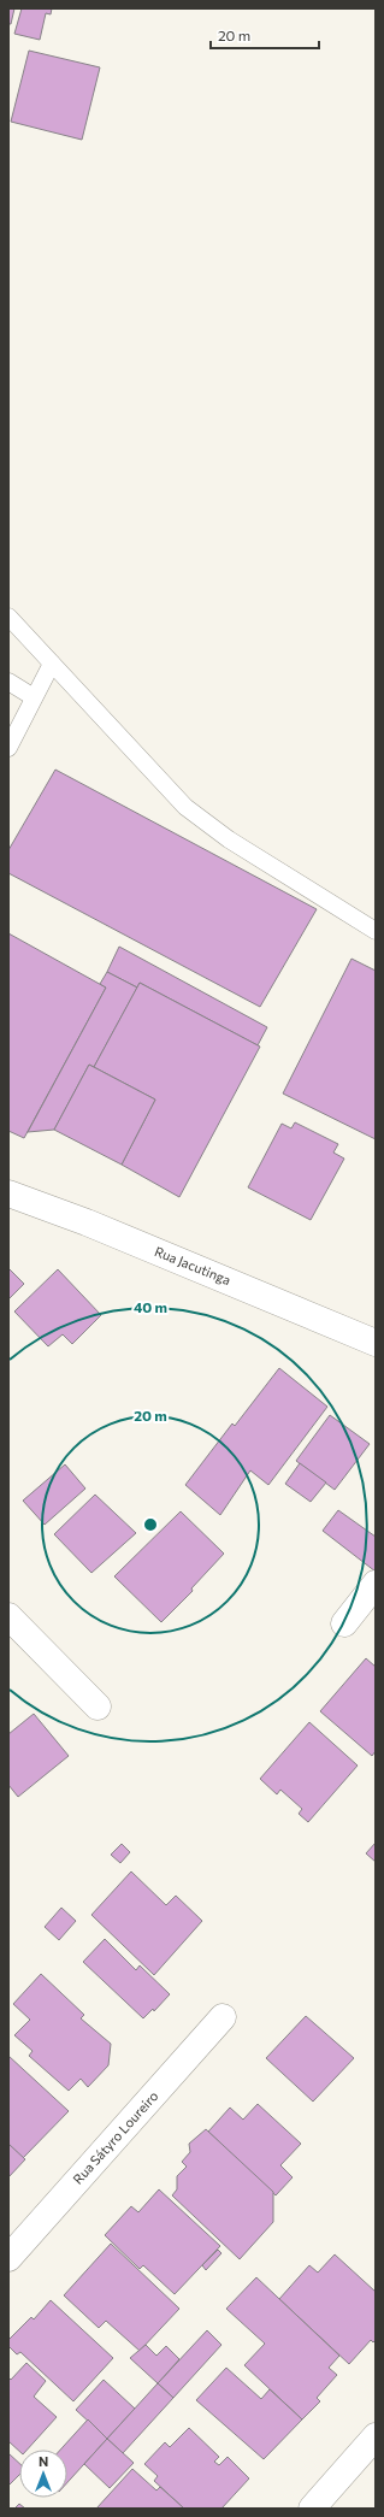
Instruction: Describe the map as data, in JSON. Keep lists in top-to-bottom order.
{
  "streets": {
    "street": ["Rua Jacutinga", "Rua Sátyro Loureiro"]
  },
  "scale_bar": "20 m",
  "north": "top",
  "rings": ["40 m", "20 m"]
}
